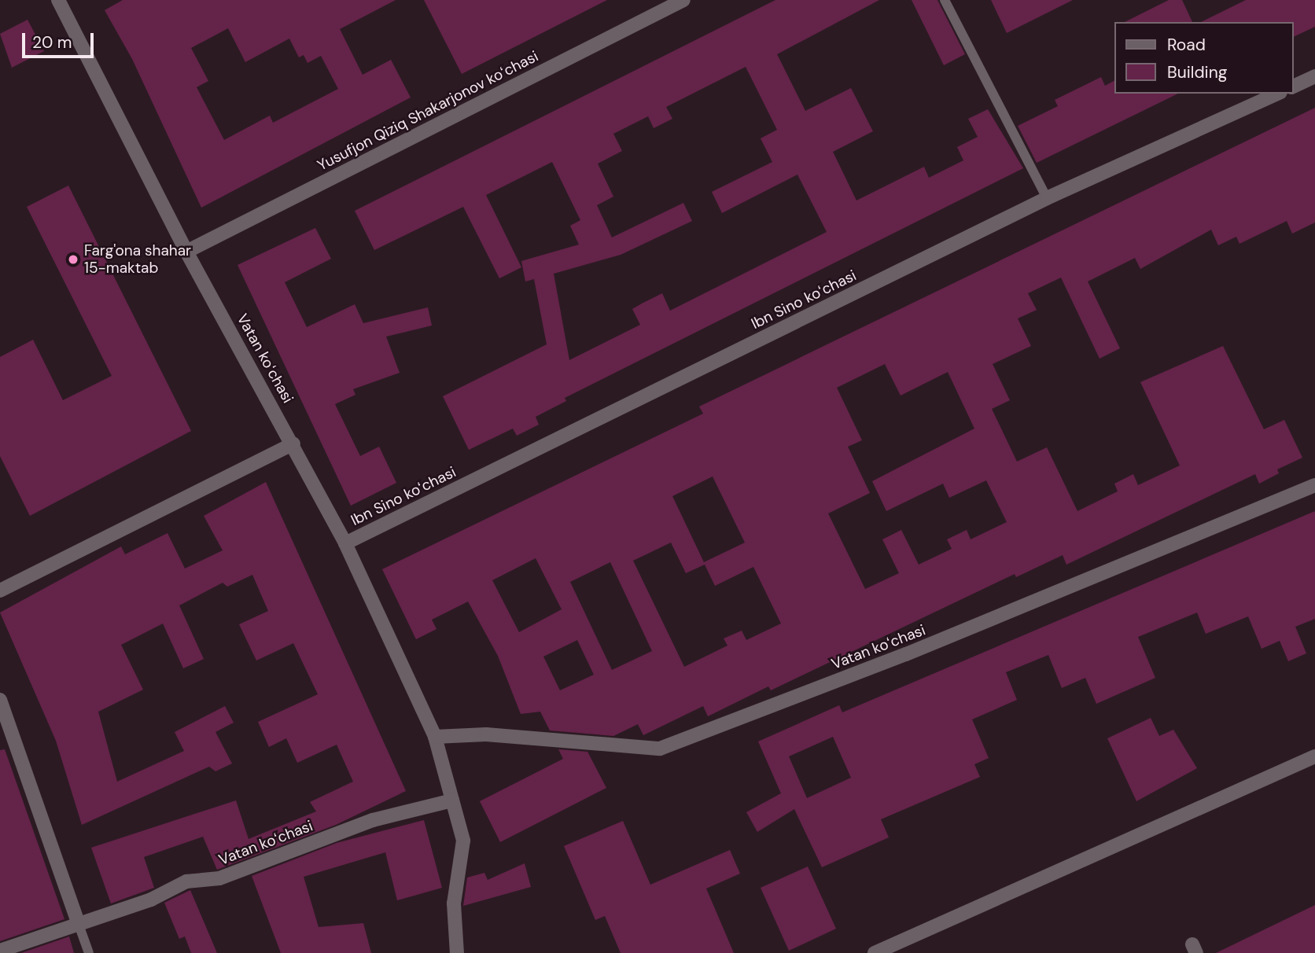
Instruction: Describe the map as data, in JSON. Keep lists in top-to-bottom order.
{
  "streets": {
    "street": ["Yusufjon Qiziq Shakarjonov koʻchasi", "Ibn Sino koʻchasi", "Vatan koʻchasi"]
  },
  "crossings": [
    ["Yusufjon Qiziq Shakarjonov koʻchasi", "Vatan koʻchasi"],
    ["Ibn Sino koʻchasi", "Vatan koʻchasi"]
  ],
  "places": ["Farg'ona shahar 15-maktab"],
  "legend": ["Road", "Building"],
  "scale_bar": "20 m"
}
